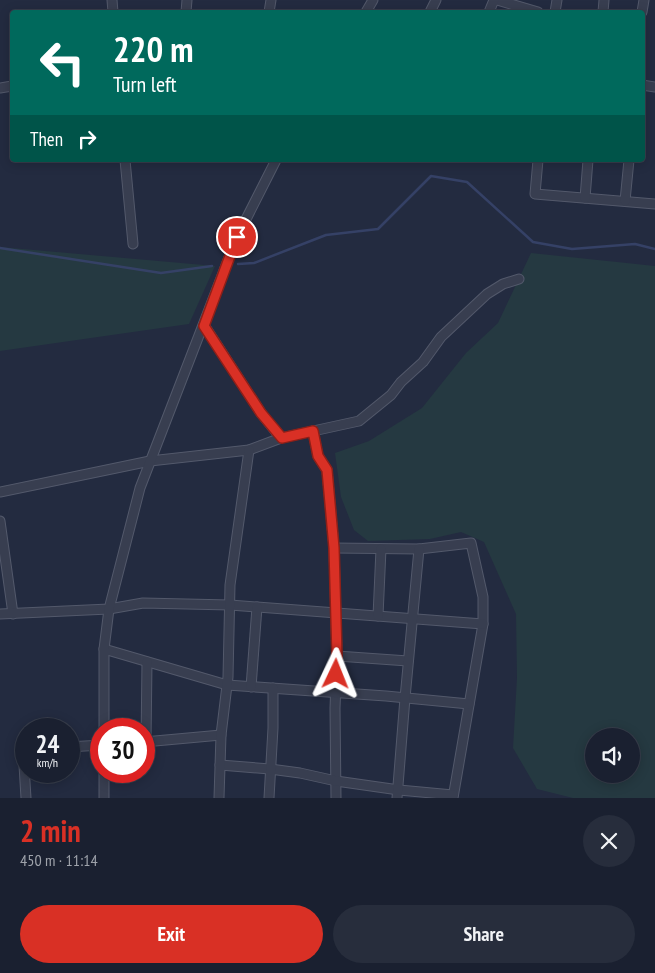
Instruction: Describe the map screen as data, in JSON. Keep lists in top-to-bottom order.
{
  "page": {
    "turn": ["220 m", "Turn left"],
    "then": "Then",
    "speed": "24 km/h",
    "limit": "30",
    "heading": ["2 min", "450 m · 11:14"],
    "buttons": ["Exit", "Share"]
  }
}
